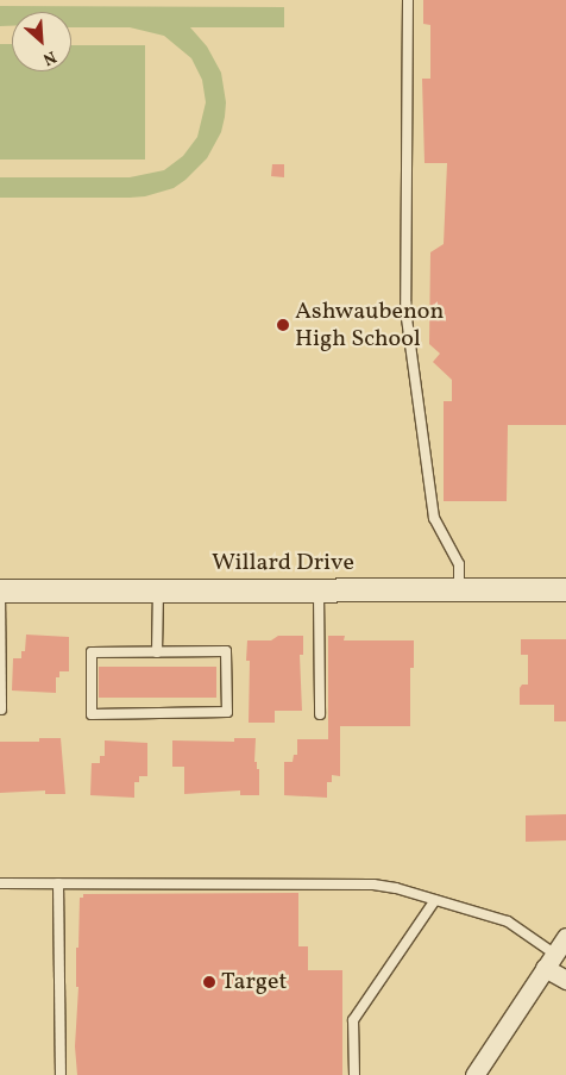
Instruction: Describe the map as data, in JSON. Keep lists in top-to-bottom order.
{
  "streets": {
    "street": ["Willard Drive"]
  },
  "places": ["Ashwaubenon High School", "Target"],
  "north": "bottom right"
}
